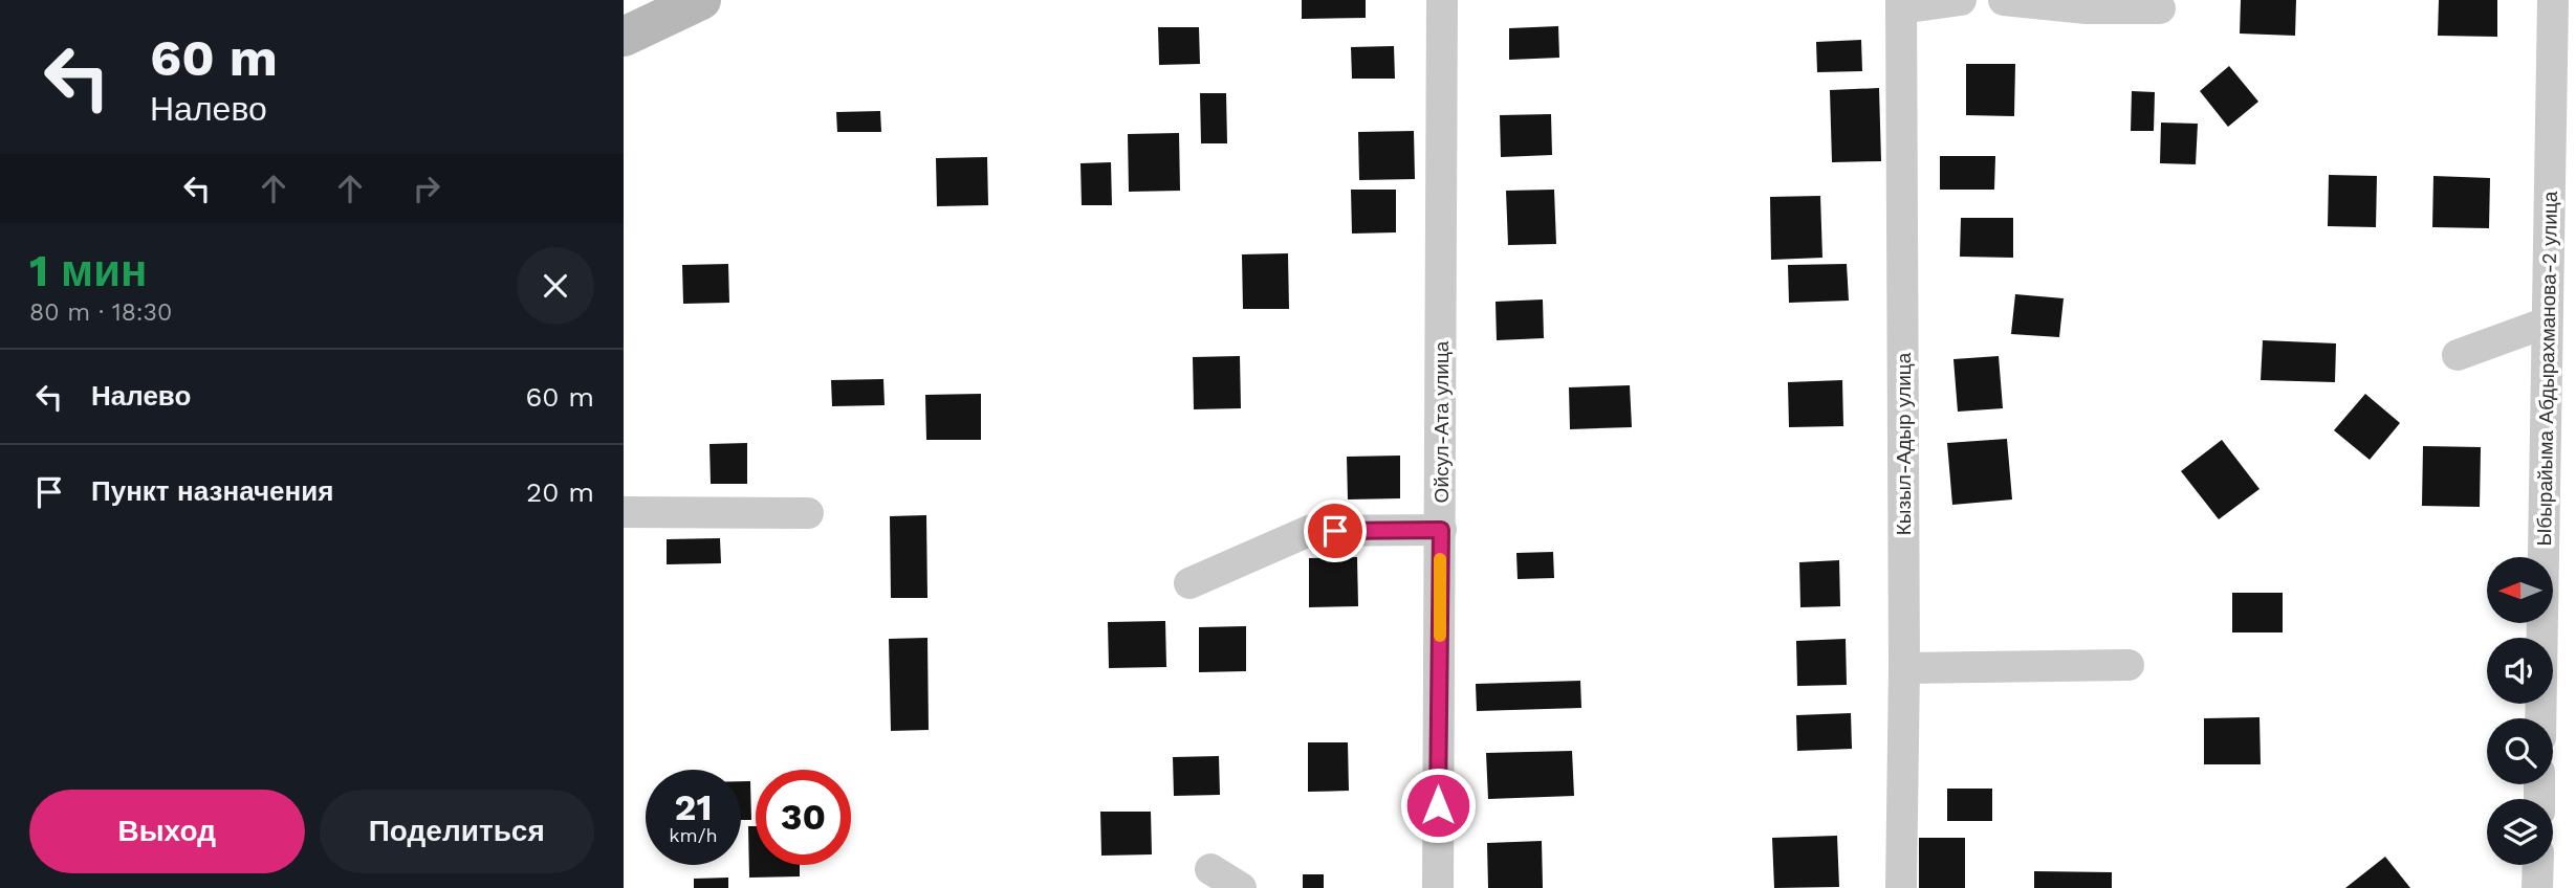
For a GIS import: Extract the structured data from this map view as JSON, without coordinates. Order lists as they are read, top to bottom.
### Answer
{
  "streets": {
    "street": ["Ыбырайыма Абдырахманова-2 улица", "Ойсул-Ата улица", "Кызыл-Адыр улица"]
  },
  "north": "left",
  "page": {
    "turn": ["60 m", "Налево"],
    "heading": ["1 мин", "80 m · 18:30"],
    "list": [
      {
        "name": "Налево",
        "value": "60 m"
      },
      {
        "name": "Пункт назначения",
        "value": "20 m"
      }
    ],
    "speed": "21 km/h",
    "limit": "30",
    "buttons": ["Выход", "Поделиться"]
  }
}
